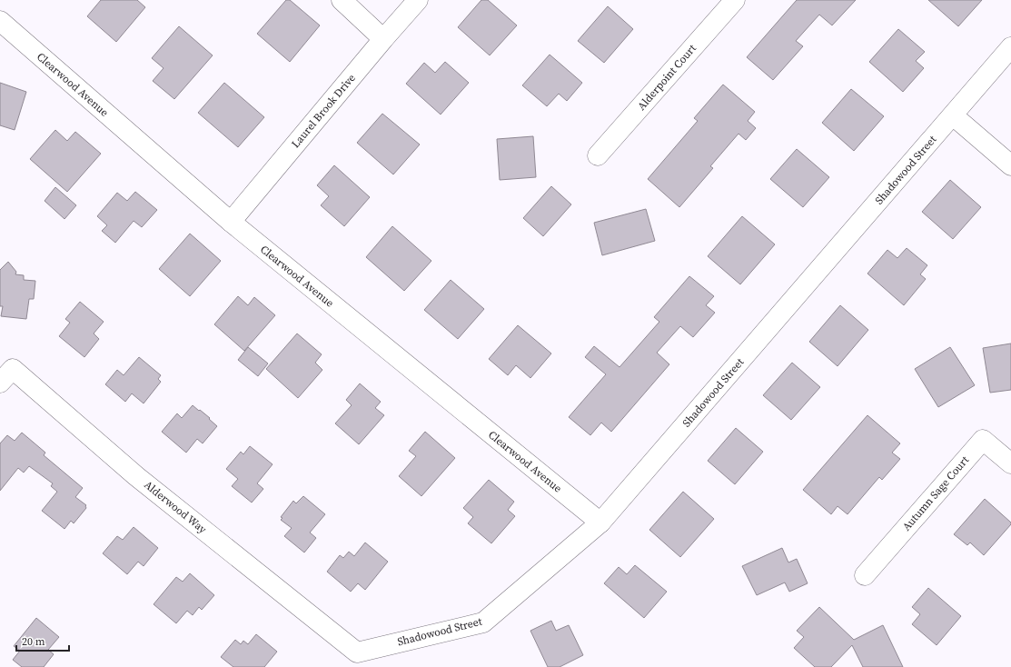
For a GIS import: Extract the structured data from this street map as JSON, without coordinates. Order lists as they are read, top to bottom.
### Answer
{
  "streets": {
    "street": [
      "Alderpoint Court",
      "Clearwood Avenue",
      "Laurel Brook Drive",
      "Shadowood Street",
      "Autumn Sage Court",
      "Alderwood Way"
    ]
  },
  "crossings": [
    ["Clearwood Avenue", "Laurel Brook Drive"],
    ["Clearwood Avenue", "Shadowood Street"],
    ["Shadowood Street", "Alderwood Way"]
  ],
  "scale_bar": "20 m"
}
